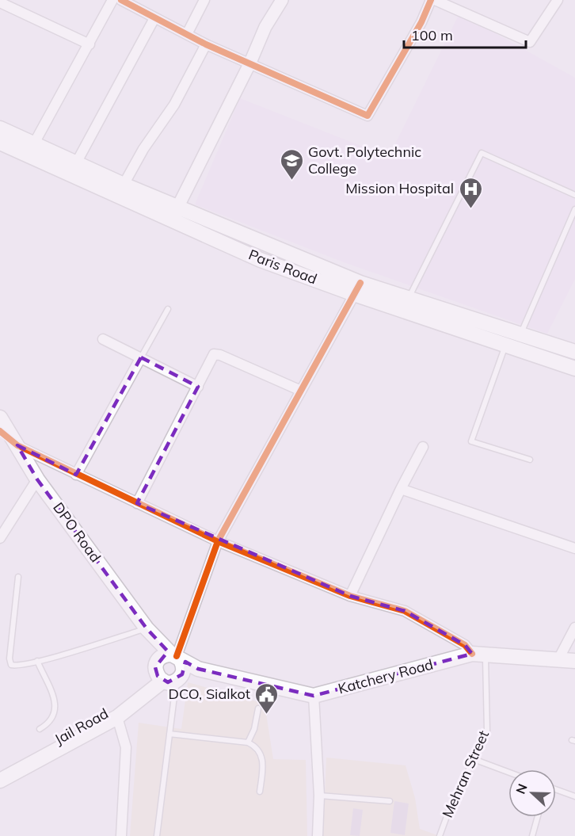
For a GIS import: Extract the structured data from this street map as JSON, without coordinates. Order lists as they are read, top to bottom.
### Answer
{
  "streets": {
    "main road": [
      "Paris Road",
      "DPO Road",
      "Katchery Road",
      "Jail Road"
    ],
    "lane": ["Mehran Street"]
  },
  "crossings": [
    ["DPO Road", "Katchery Road"],
    ["DPO Road", "Jail Road"],
    ["Katchery Road", "Jail Road"],
    ["Katchery Road", "Mehran Street"]
  ],
  "places": {
    "school or university": ["Govt. Polytechnic College"],
    "hospital": ["Mission Hospital"],
    "public building": ["DCO, Sialkot"]
  },
  "scale_bar": "100 m",
  "north": "left"
}
